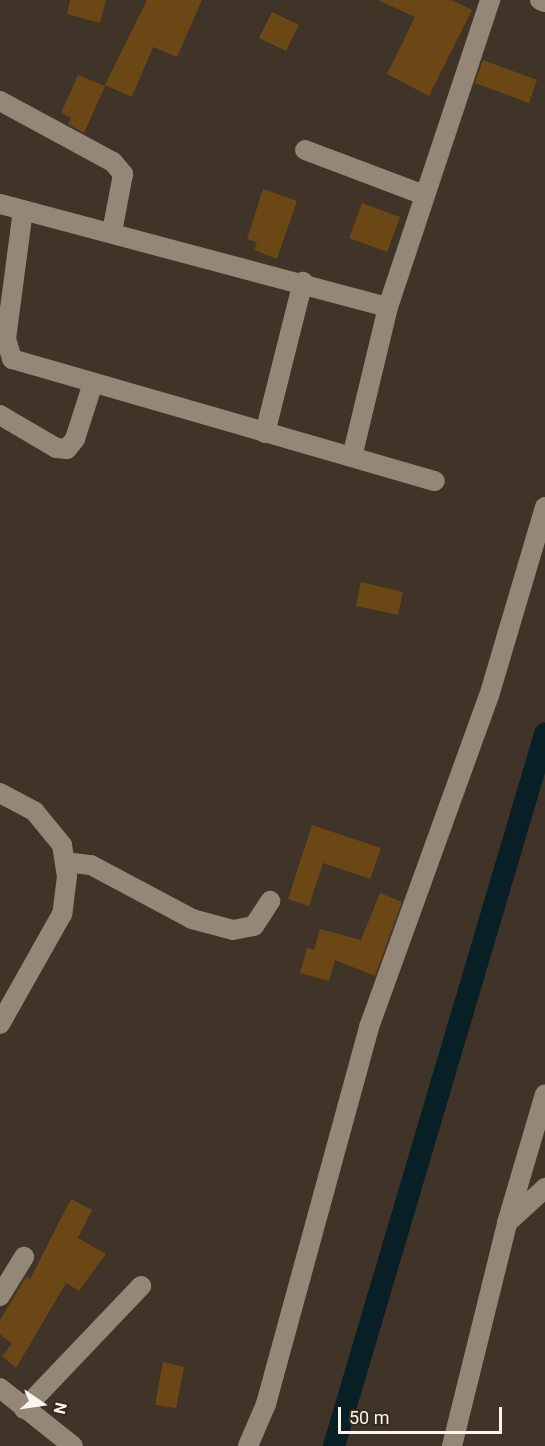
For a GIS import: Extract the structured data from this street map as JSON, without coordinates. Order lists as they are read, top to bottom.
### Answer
{
  "scale_bar": "50 m",
  "north": "right"
}
